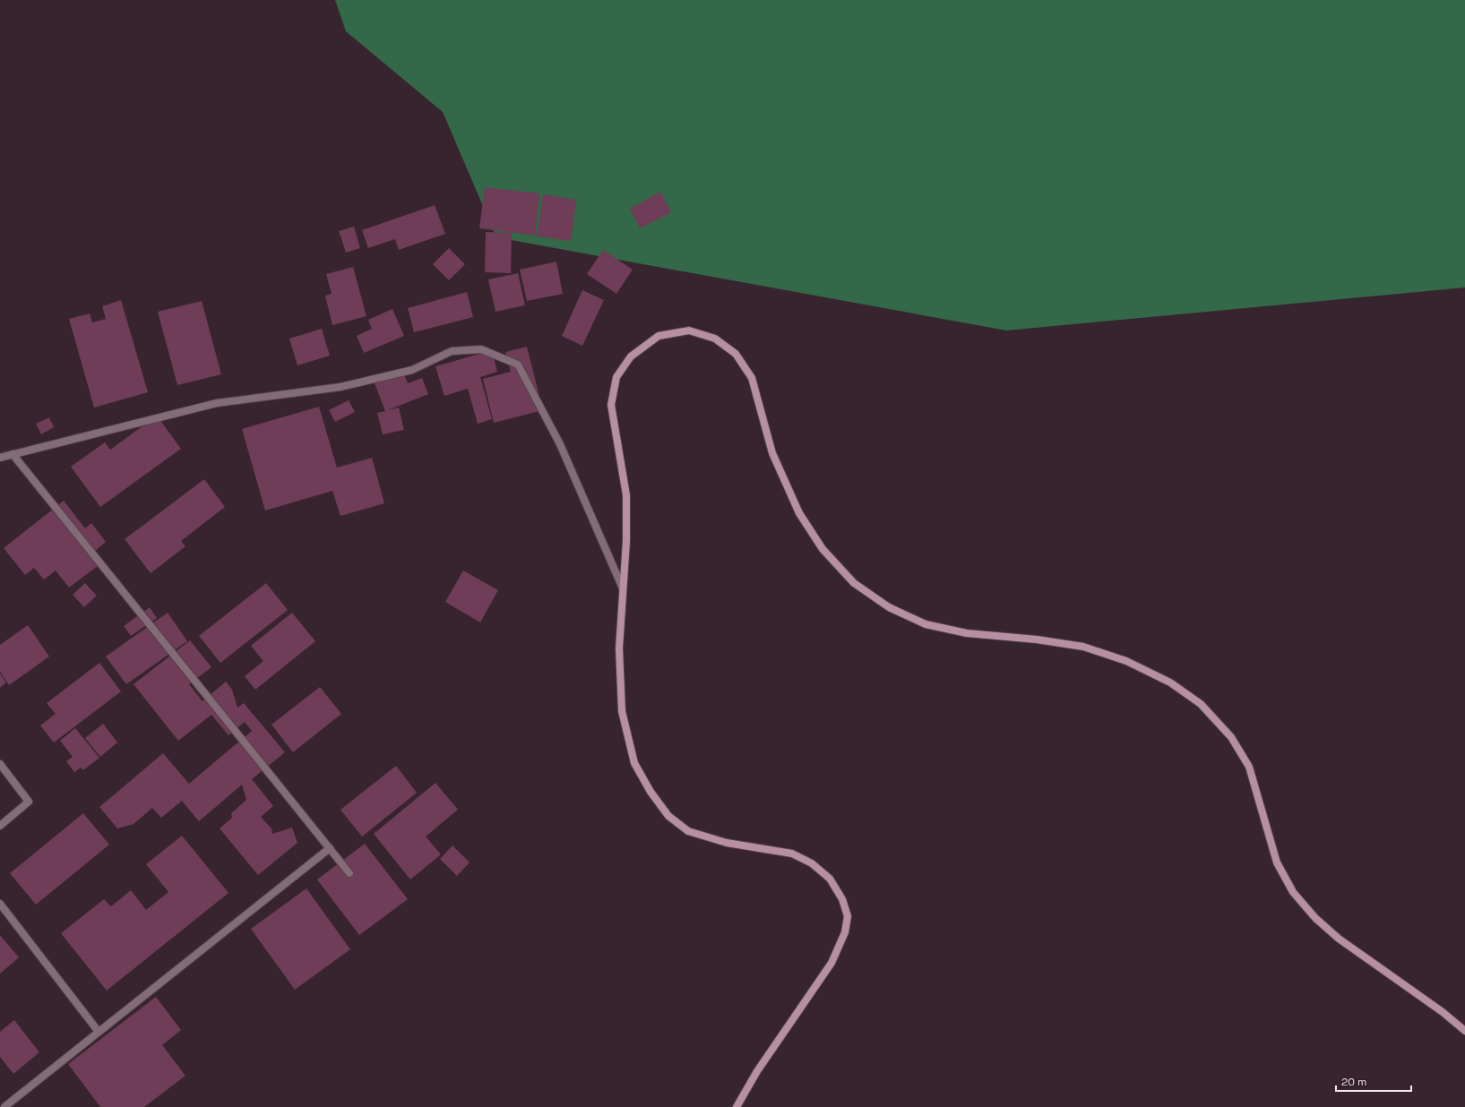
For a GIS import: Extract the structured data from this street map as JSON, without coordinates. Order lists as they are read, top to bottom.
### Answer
{
  "scale_bar": "20 m"
}
